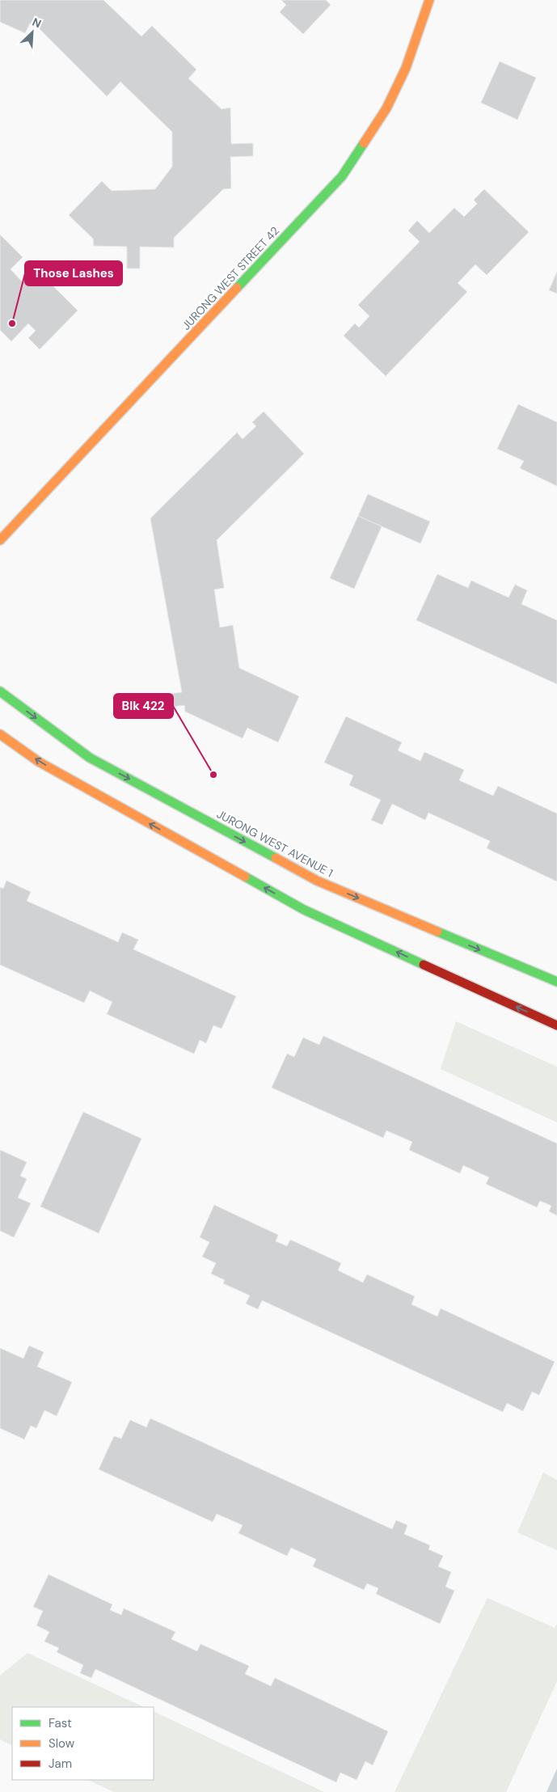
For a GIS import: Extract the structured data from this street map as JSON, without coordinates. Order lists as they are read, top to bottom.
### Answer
{
  "streets": {
    "street": ["JURONG WEST STREET 42", "JURONG WEST AVENUE 1"]
  },
  "places": ["Those Lashes", "Blk 422"],
  "legend": ["Fast", "Slow", "Jam"],
  "north": "top right"
}
